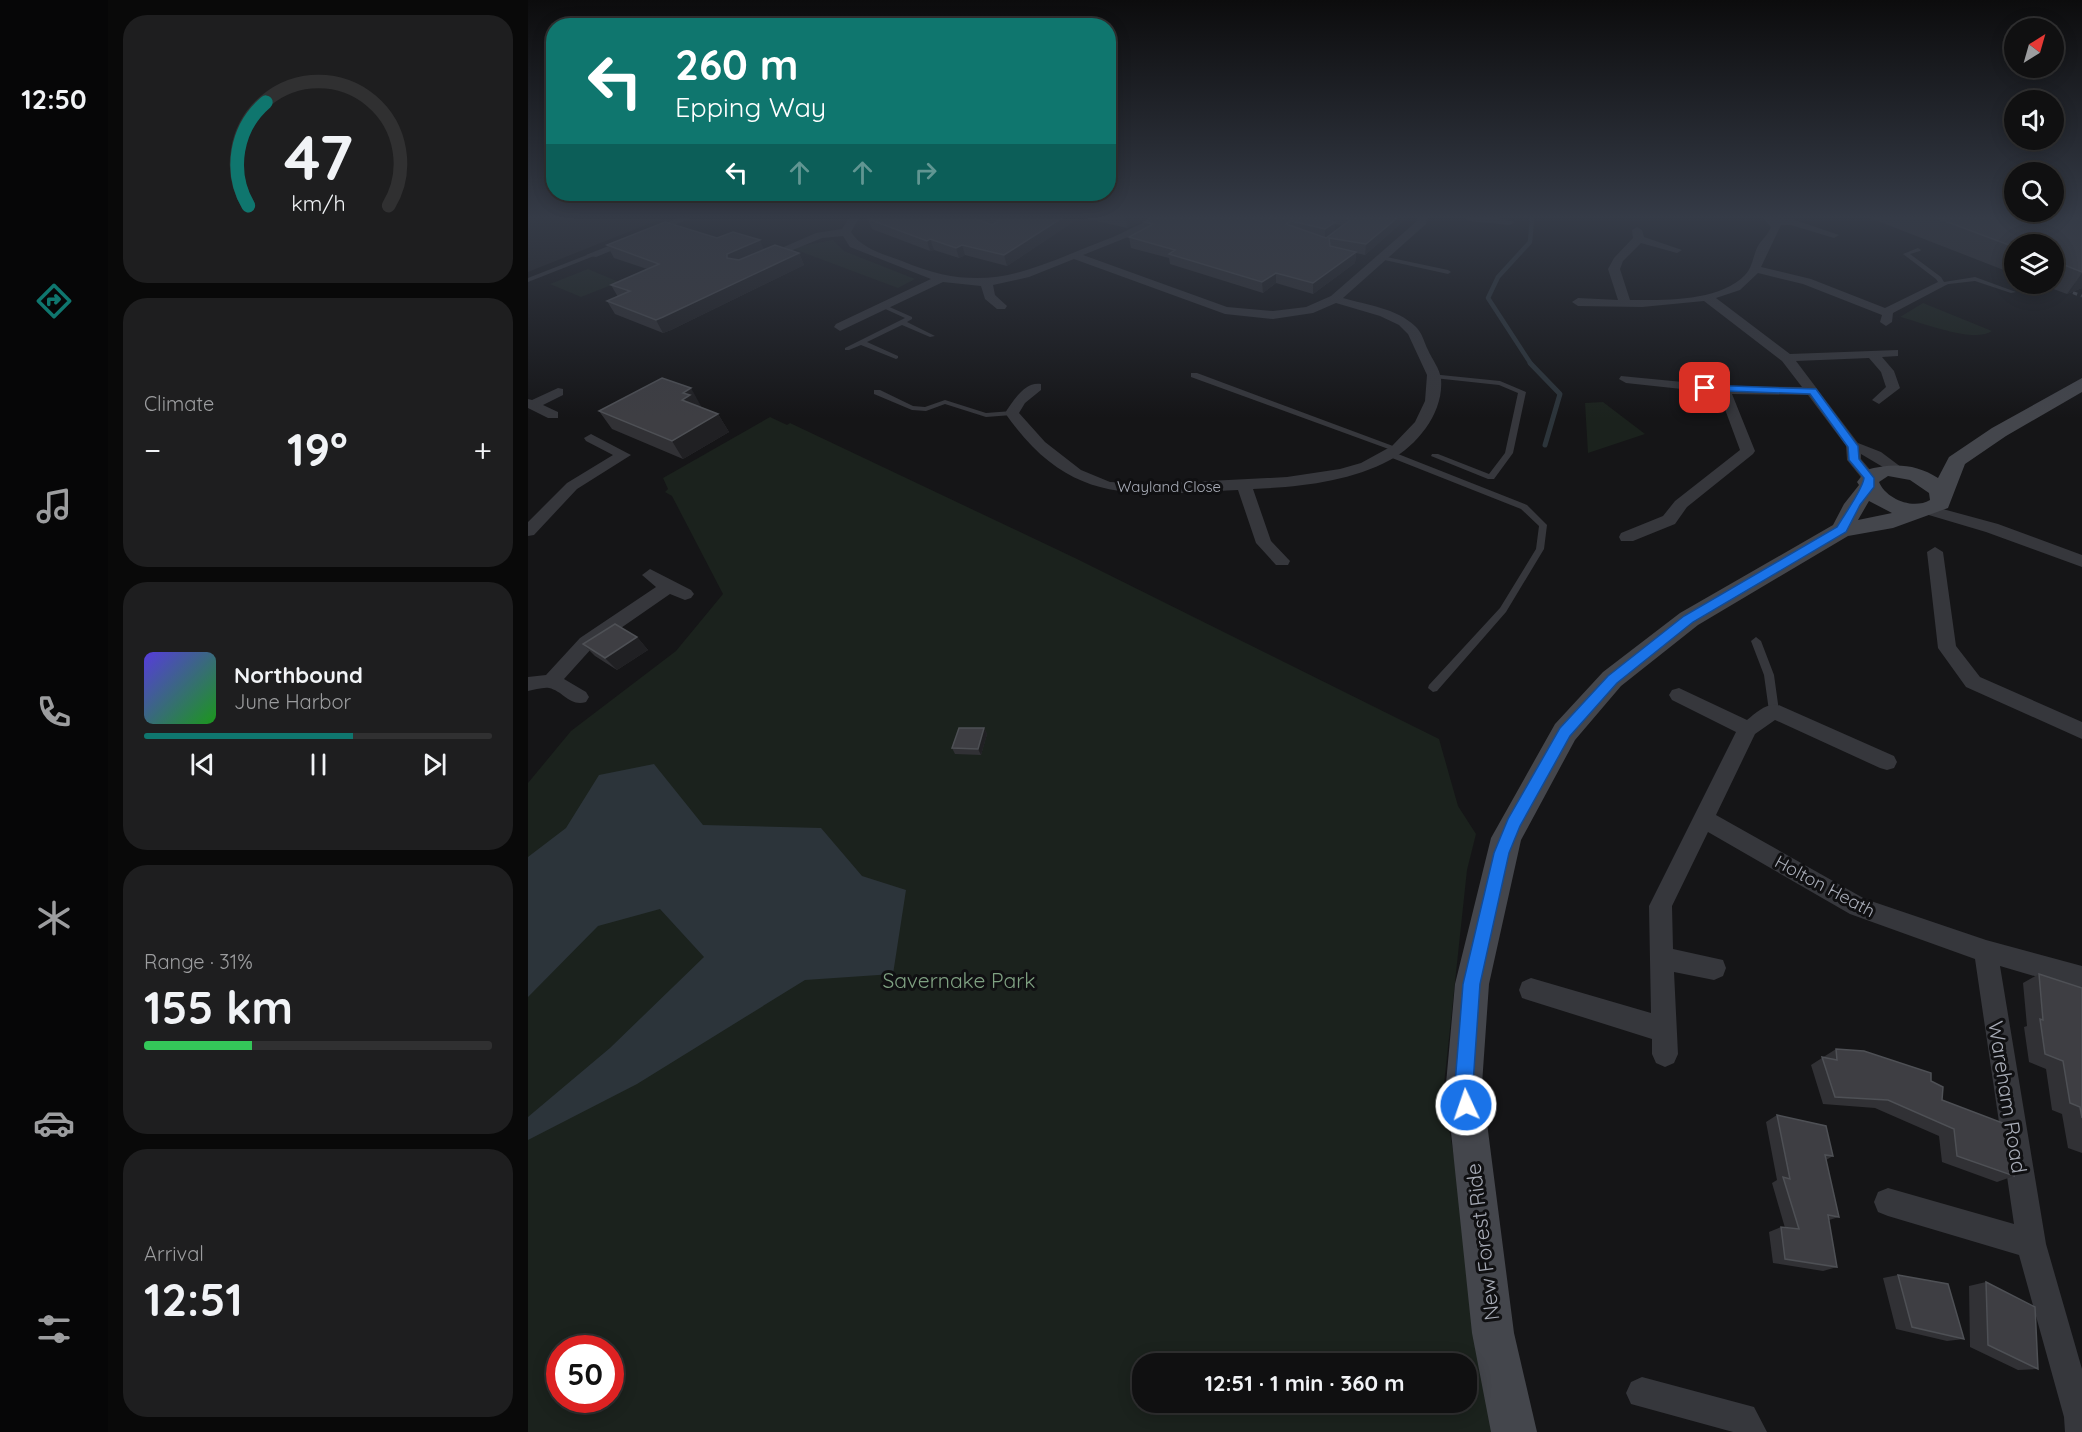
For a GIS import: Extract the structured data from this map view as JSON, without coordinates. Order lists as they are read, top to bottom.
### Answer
{
  "streets": {
    "main road": ["New Forest Ride"],
    "street": ["Wayland Close", "Holton Heath", "Wareham Road"]
  },
  "crossings": [
    ["Holton Heath", "Wareham Road"]
  ],
  "parks": ["Savernake Park"],
  "north": "top right",
  "page": {
    "tabs": "12:50",
    "turn": ["260 m", "Epping Way"],
    "tile": [
      "Climate",
      ["Range · 31%", "155 km"],
      ["Arrival", "12:51"]
    ],
    "heat": ["−", "19°", "+"],
    "song": ["Northbound", "June Harbor"],
    "limit": "50",
    "trip": "12:51 · 1 min · 360 m",
    "gauge": ["47", "km/h"]
  }
}
